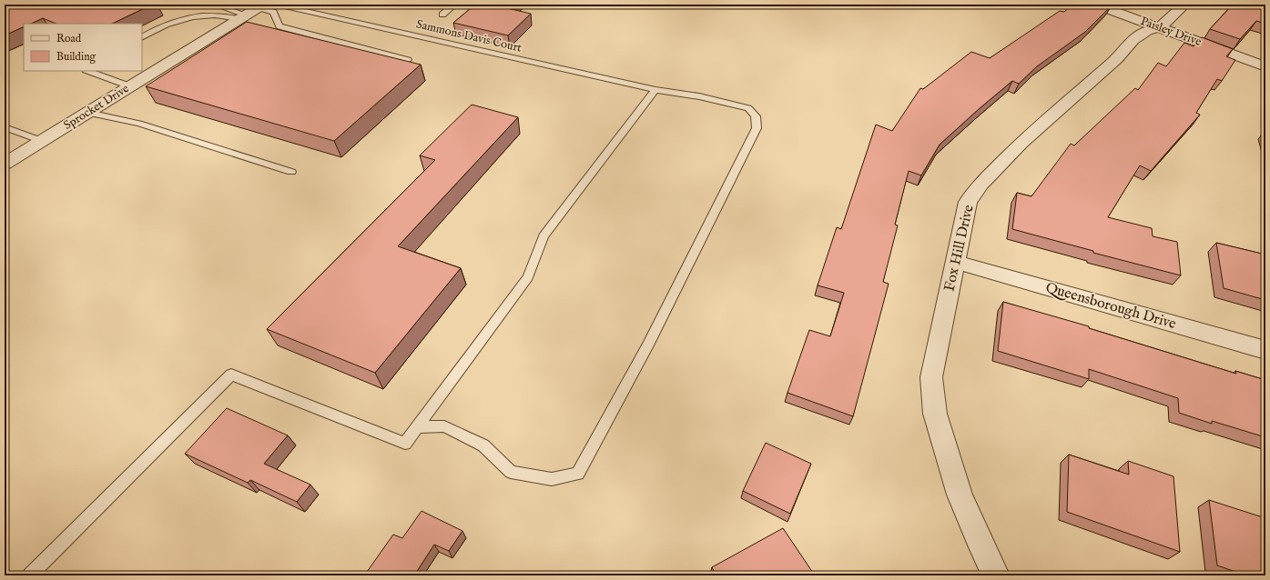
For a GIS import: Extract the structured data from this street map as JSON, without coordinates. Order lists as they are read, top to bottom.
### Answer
{
  "streets": {
    "street": [
      "Paisley Drive",
      "Sprocket Drive",
      "Fox Hill Drive",
      "Queensborough Drive"
    ],
    "lane": ["Sammons Davis Court"]
  },
  "crossings": [
    ["Paisley Drive", "Fox Hill Drive"],
    ["Fox Hill Drive", "Queensborough Drive"]
  ],
  "legend": ["Road", "Building"]
}
